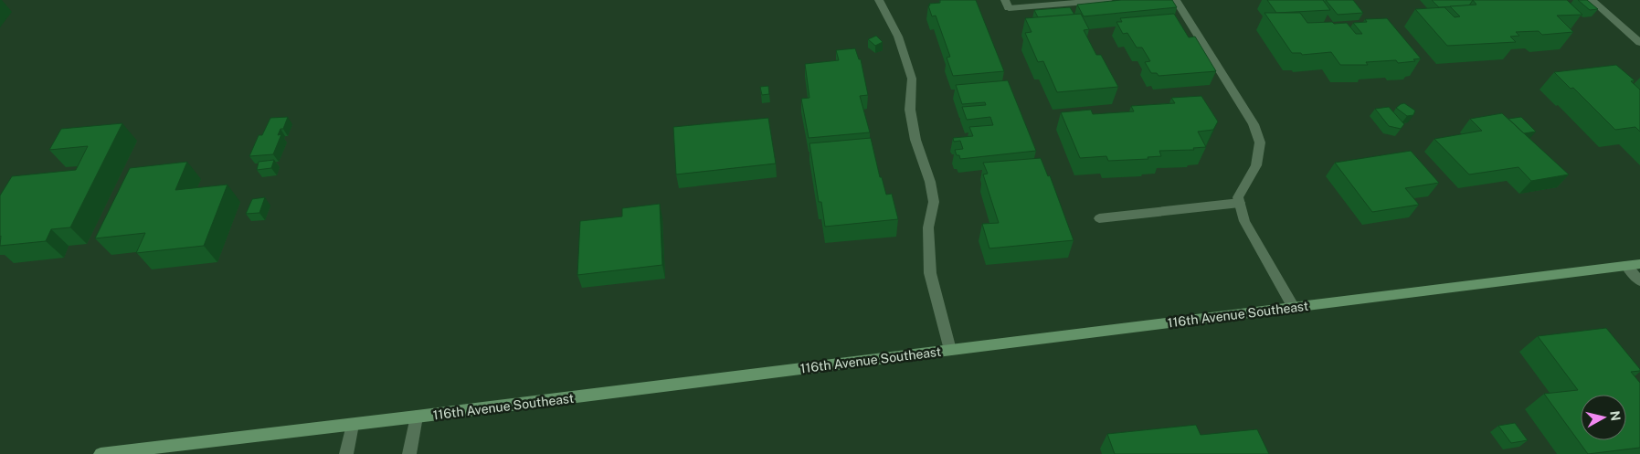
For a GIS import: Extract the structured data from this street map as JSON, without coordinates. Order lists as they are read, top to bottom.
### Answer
{
  "streets": {
    "main road": ["116th Avenue Southeast"]
  },
  "north": "right"
}
